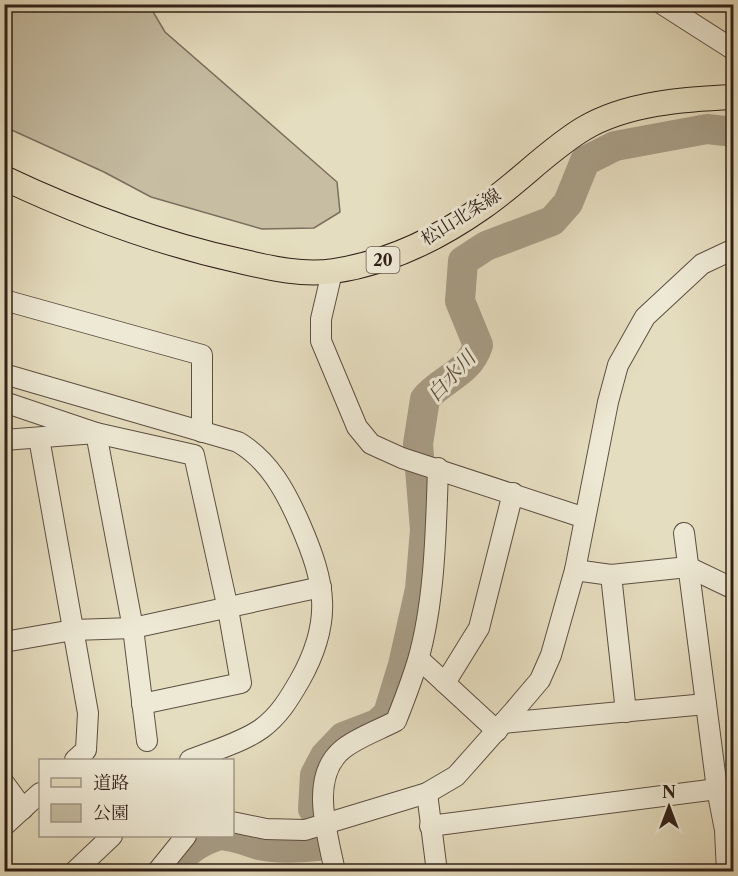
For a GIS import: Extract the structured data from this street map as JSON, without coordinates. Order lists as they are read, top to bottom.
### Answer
{
  "streets": {
    "main road": ["松山北条線", "20"]
  },
  "water": ["白水川"],
  "legend": ["道路", "公園"],
  "north": "top"
}
